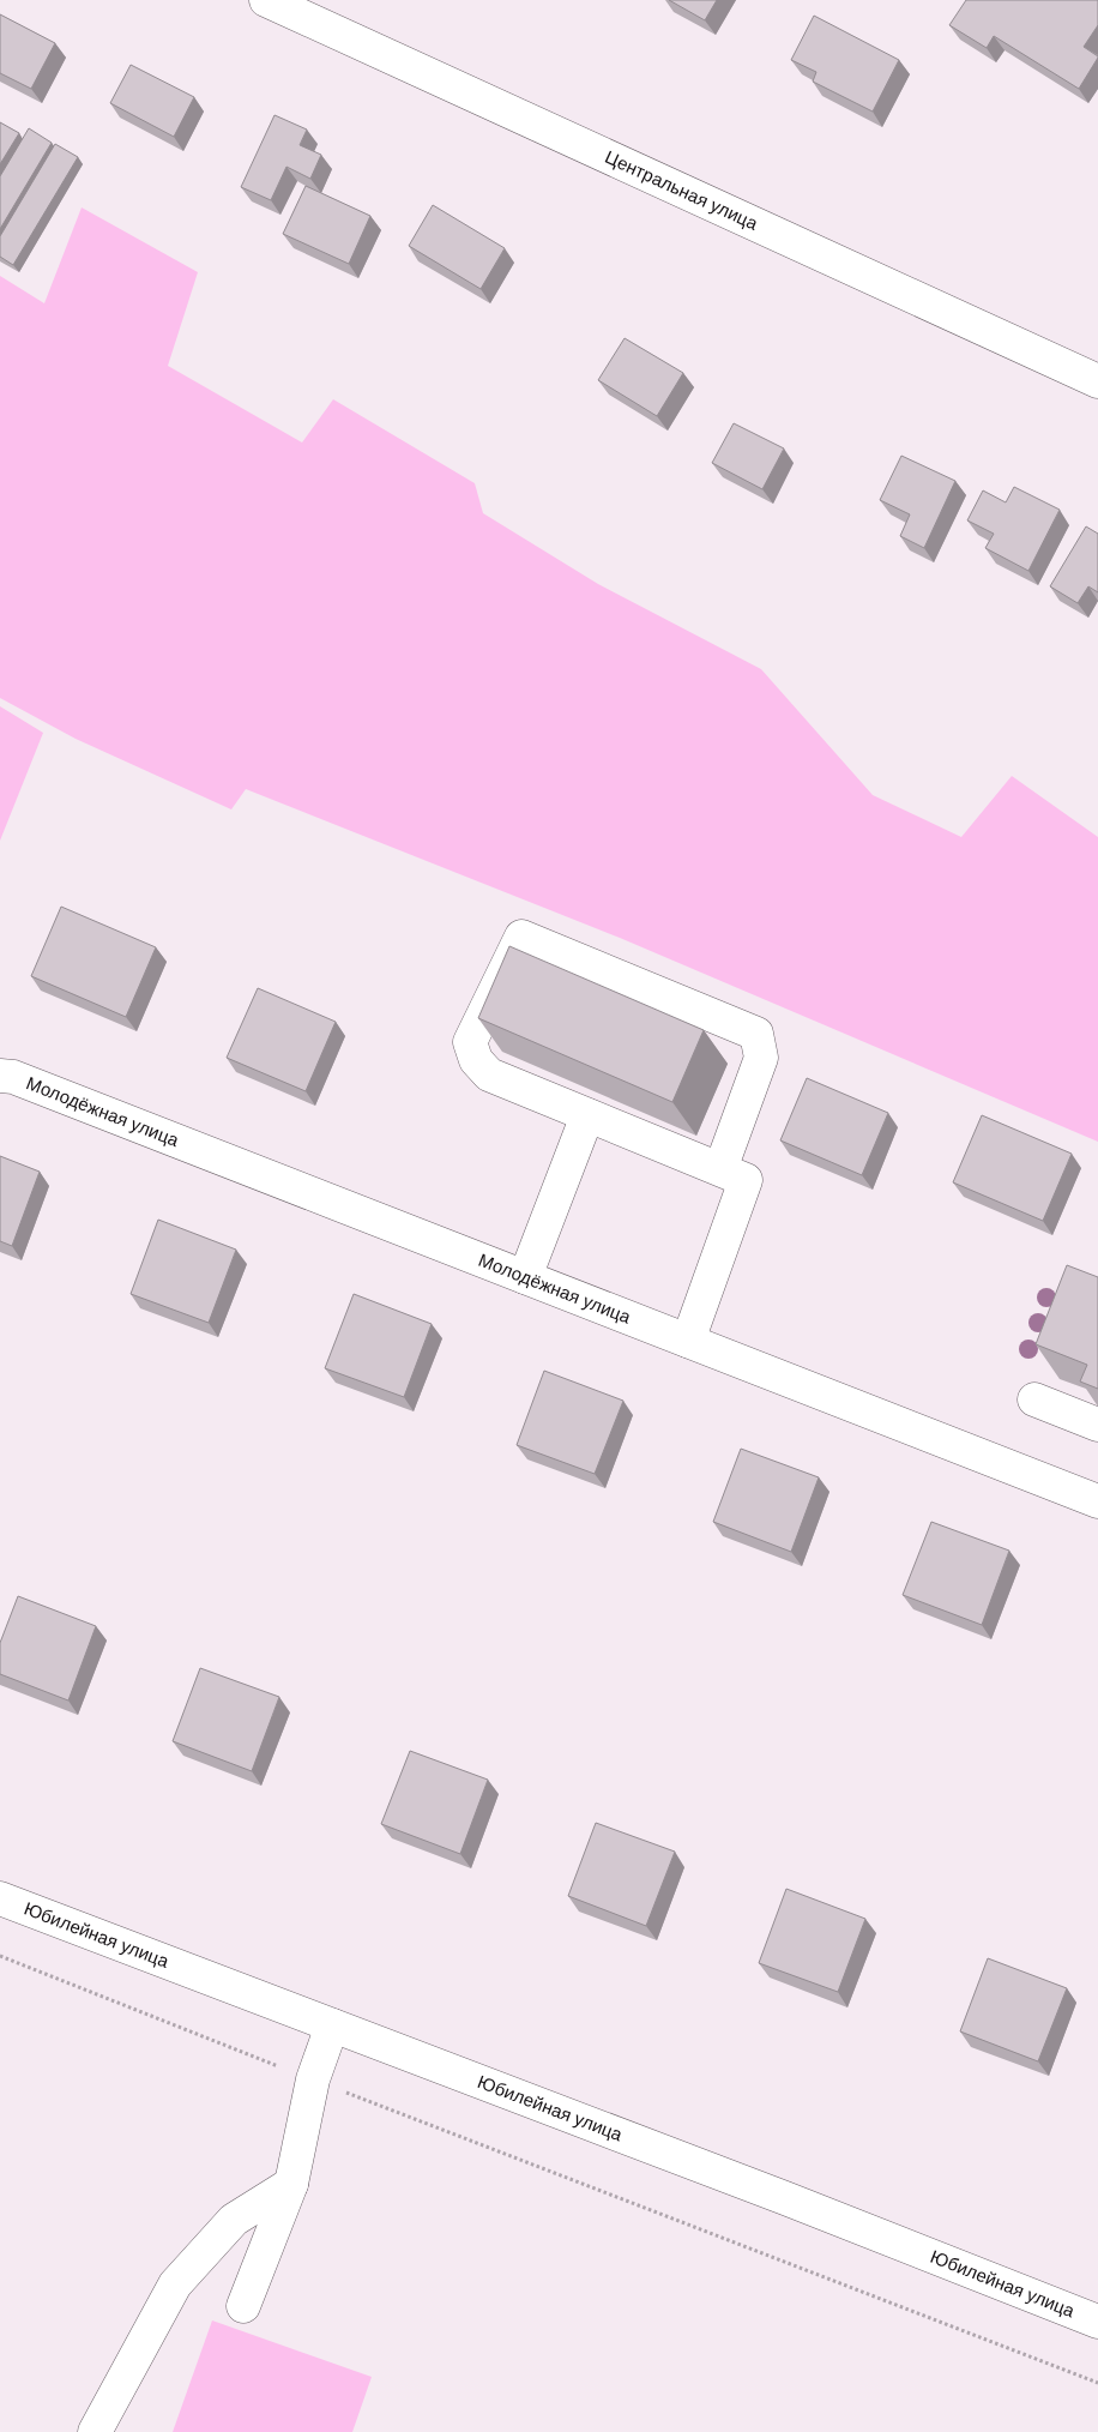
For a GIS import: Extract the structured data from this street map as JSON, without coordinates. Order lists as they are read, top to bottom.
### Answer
{
  "streets": {
    "street": ["Центральная улица", "Молодёжная улица", "Юбилейная улица"]
  }
}
